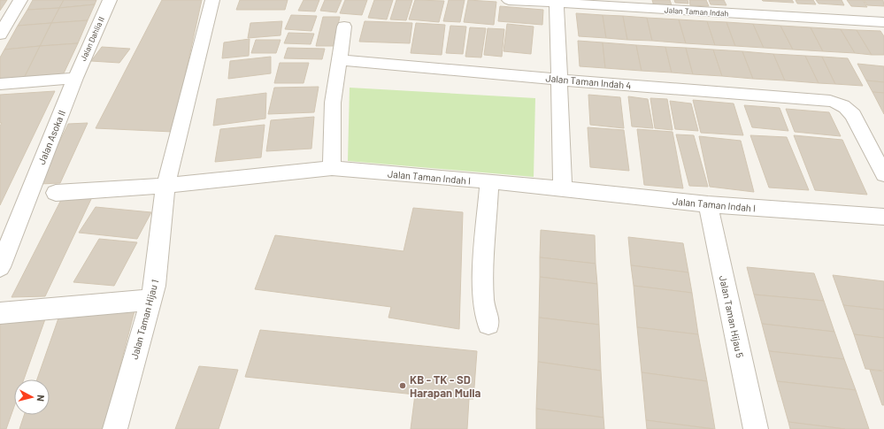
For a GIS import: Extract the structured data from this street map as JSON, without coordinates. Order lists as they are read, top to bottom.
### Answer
{
  "streets": {
    "street": [
      "Jalan Taman Indah",
      "Jalan Dahlia II",
      "Jalan Taman Indah 4",
      "Jalan Asoka II",
      "Jalan Taman Indah I",
      "Jalan Taman Hijau 5",
      "Jalan Taman Hijau 1"
    ]
  },
  "crossings": [
    ["Jalan Dahlia II", "Jalan Asoka II"],
    ["Jalan Taman Indah I", "Jalan Taman Hijau 5"],
    ["Jalan Taman Indah I", "Jalan Taman Hijau 1"]
  ],
  "places": ["KB - TK - SD Harapan Mulia"],
  "north": "right"
}
